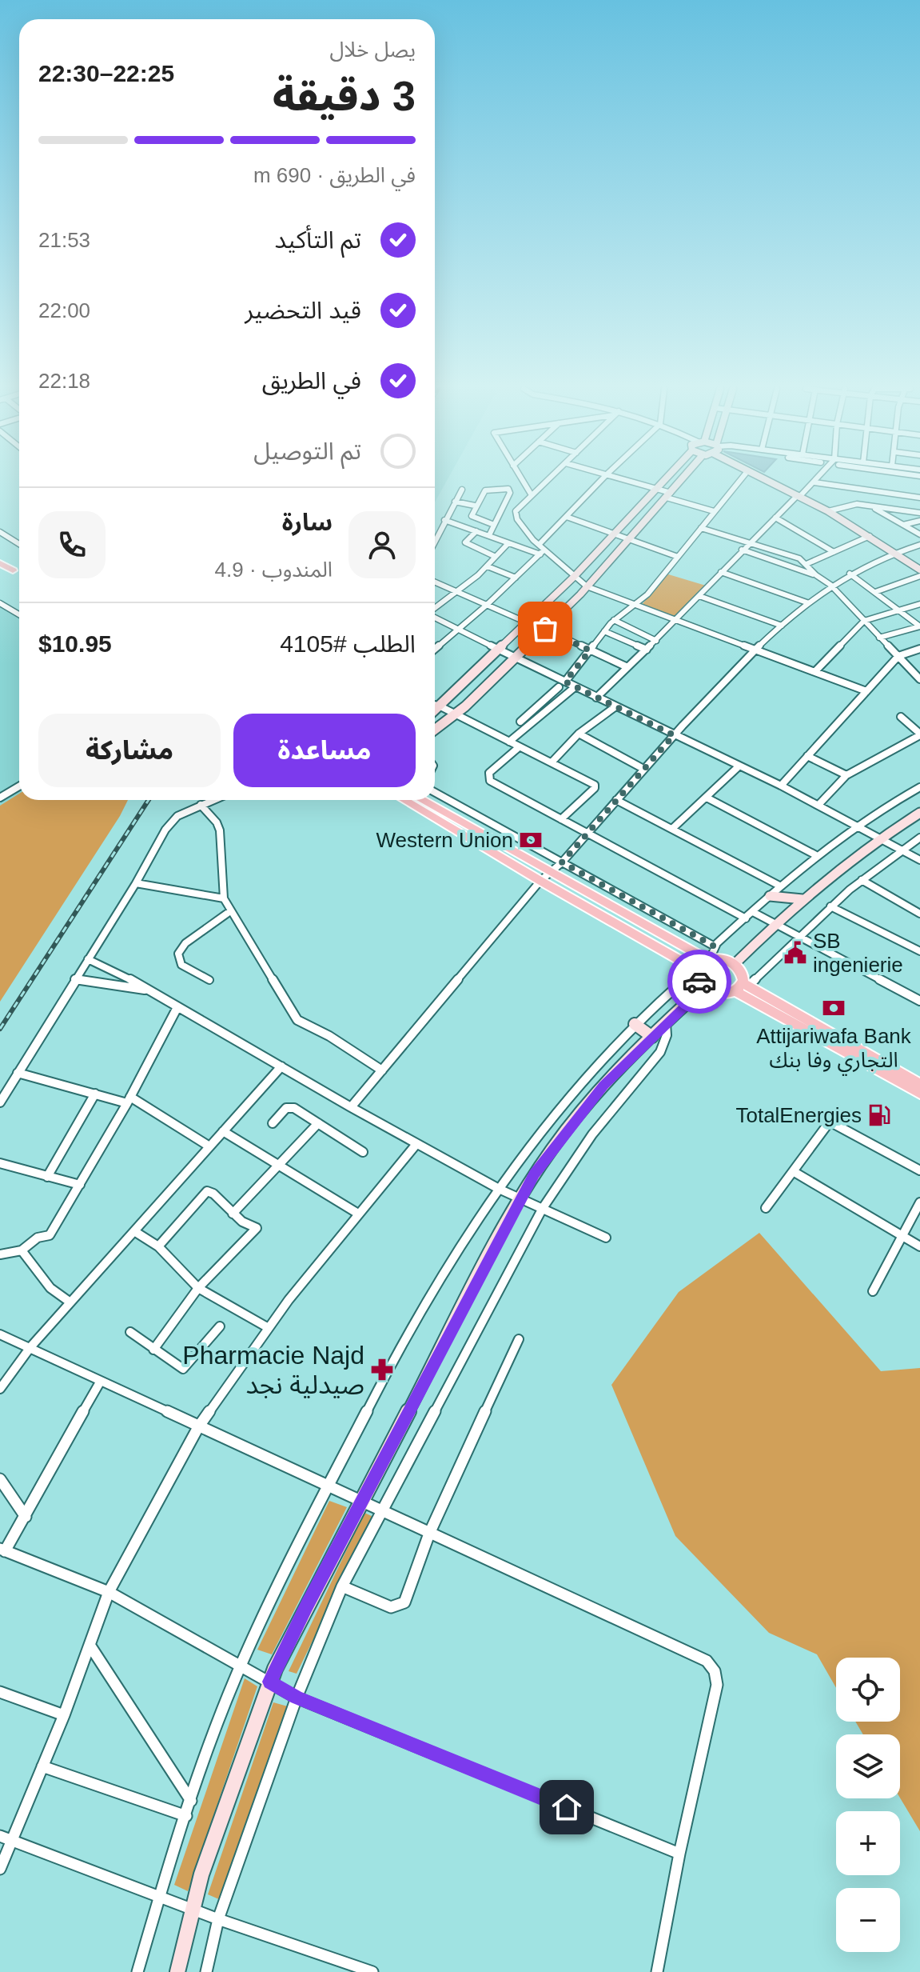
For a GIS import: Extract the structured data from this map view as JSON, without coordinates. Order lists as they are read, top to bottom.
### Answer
{
  "places": {
    "bank": ["Western Union", "Attijariwafa Bank التجاري وفا بنك"],
    "public building": ["SB ingenierie"],
    "fuel station": ["TotalEnergies"],
    "pharmacy": ["Pharmacie Najd صيدلية نجد"]
  },
  "page": {
    "heading": ["3 دقيقة", "يصل خلال", "22:25–22:30"],
    "panel": [
      "سارة",
      "المندوب · 4.9",
      "الطلب #4105",
      "$10.95"
    ],
    "bar": "في الطريق · 690 m",
    "list": [
      ["تم التأكيد", "21:53"],
      ["قيد التحضير", "22:00"],
      ["في الطريق", "22:18"],
      "تم التوصيل"
    ],
    "buttons": ["مساعدة", "مشاركة"],
    "map_buttons": ["+", "−"]
  }
}
